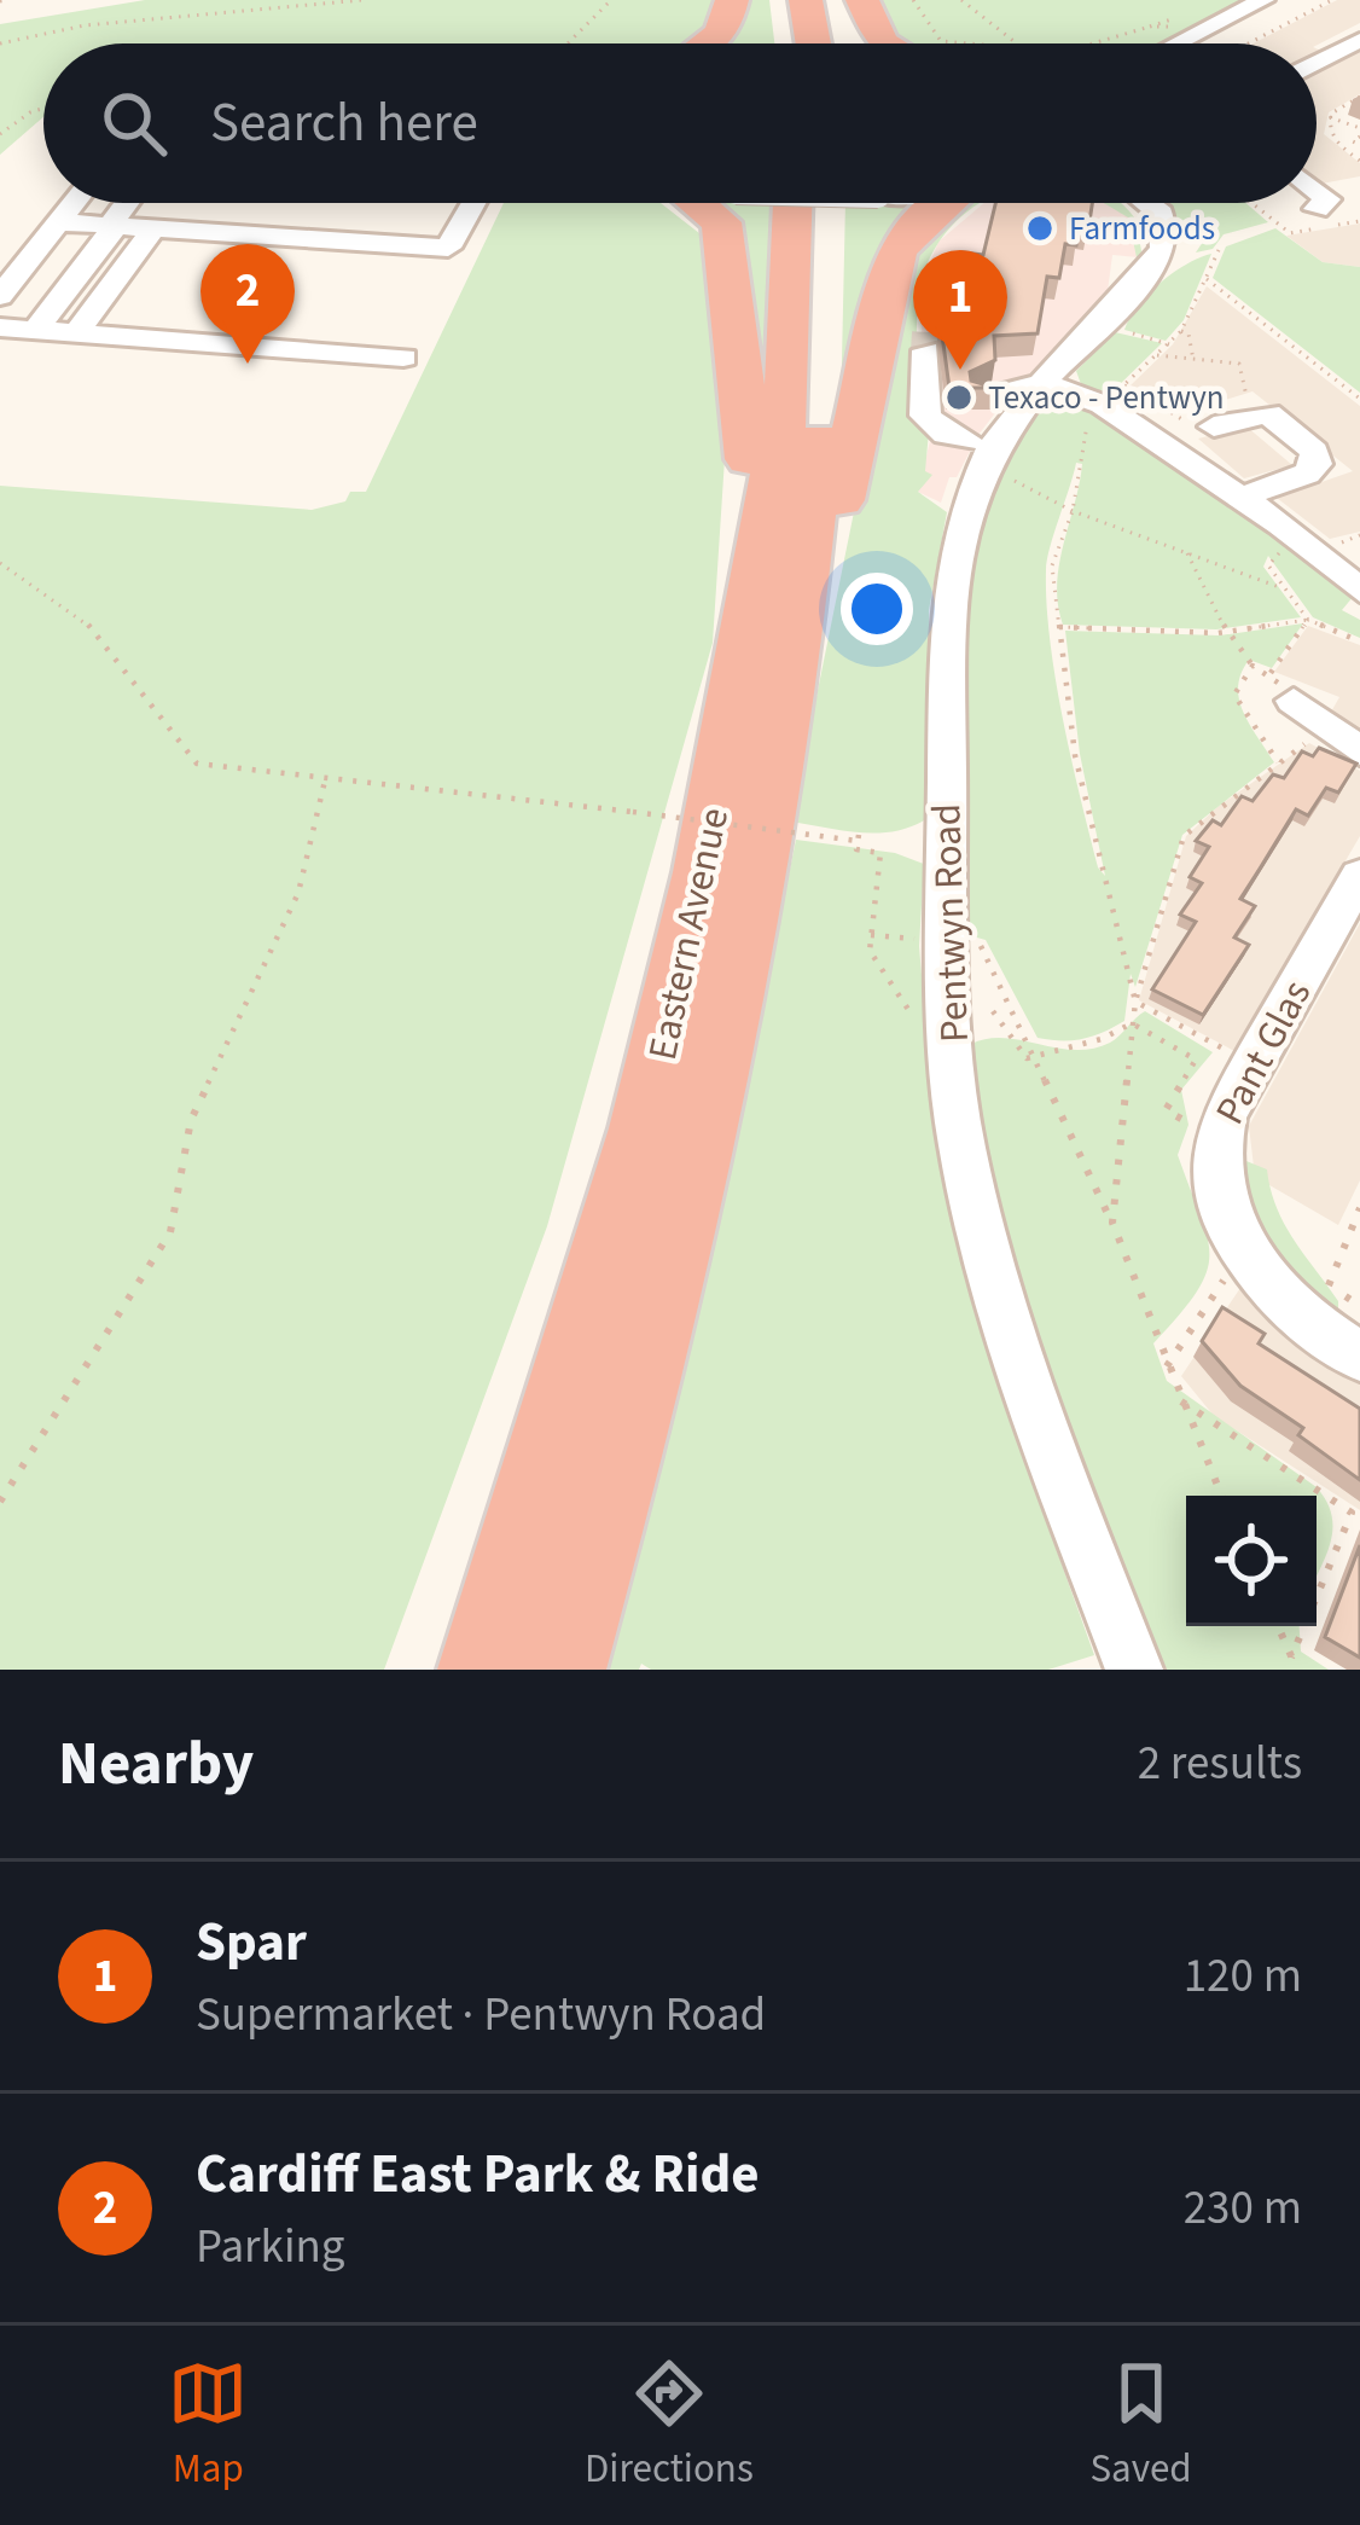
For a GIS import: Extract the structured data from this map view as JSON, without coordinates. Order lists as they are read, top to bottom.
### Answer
{
  "streets": {
    "highway": ["Eastern Avenue"],
    "street": ["Pentwyn Road", "Pant Glas"]
  },
  "places": ["Farmfoods", "Texaco - Pentwyn"],
  "page": {
    "search": "Search here",
    "pins": ["2", "1"],
    "heading": ["Nearby", "2 results"],
    "list": [
      {
        "mark": "1",
        "name": "Spar",
        "note": "Supermarket · Pentwyn Road",
        "value": "120 m"
      },
      {
        "mark": "2",
        "name": "Cardiff East Park & Ride",
        "note": "Parking",
        "value": "230 m"
      }
    ],
    "nav": ["Map", "Directions", "Saved"]
  }
}
